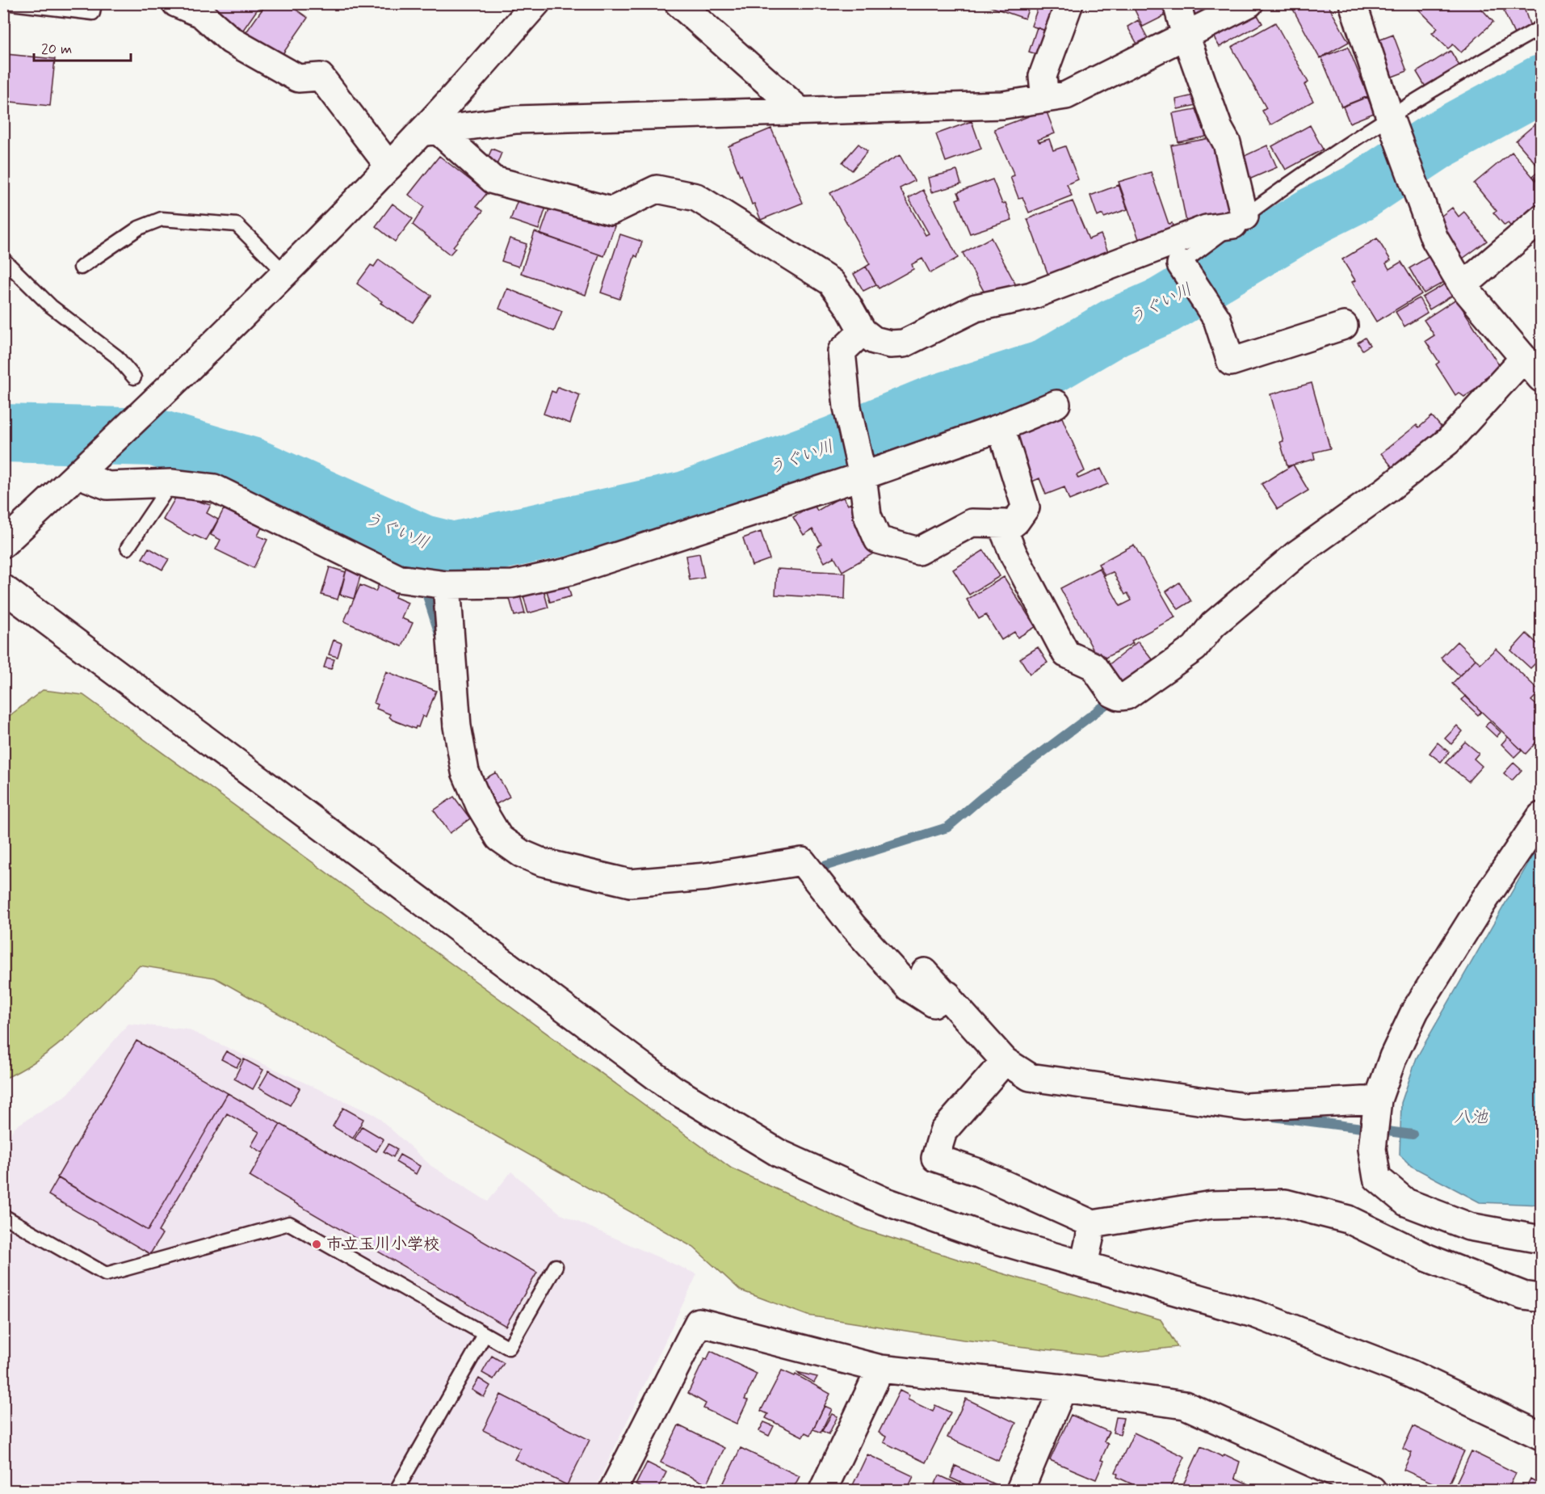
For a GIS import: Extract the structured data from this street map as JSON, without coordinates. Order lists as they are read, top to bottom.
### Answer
{
  "water": ["うぐい川", "八池"],
  "places": ["市立玉川小学校"],
  "scale_bar": "20 m"
}
